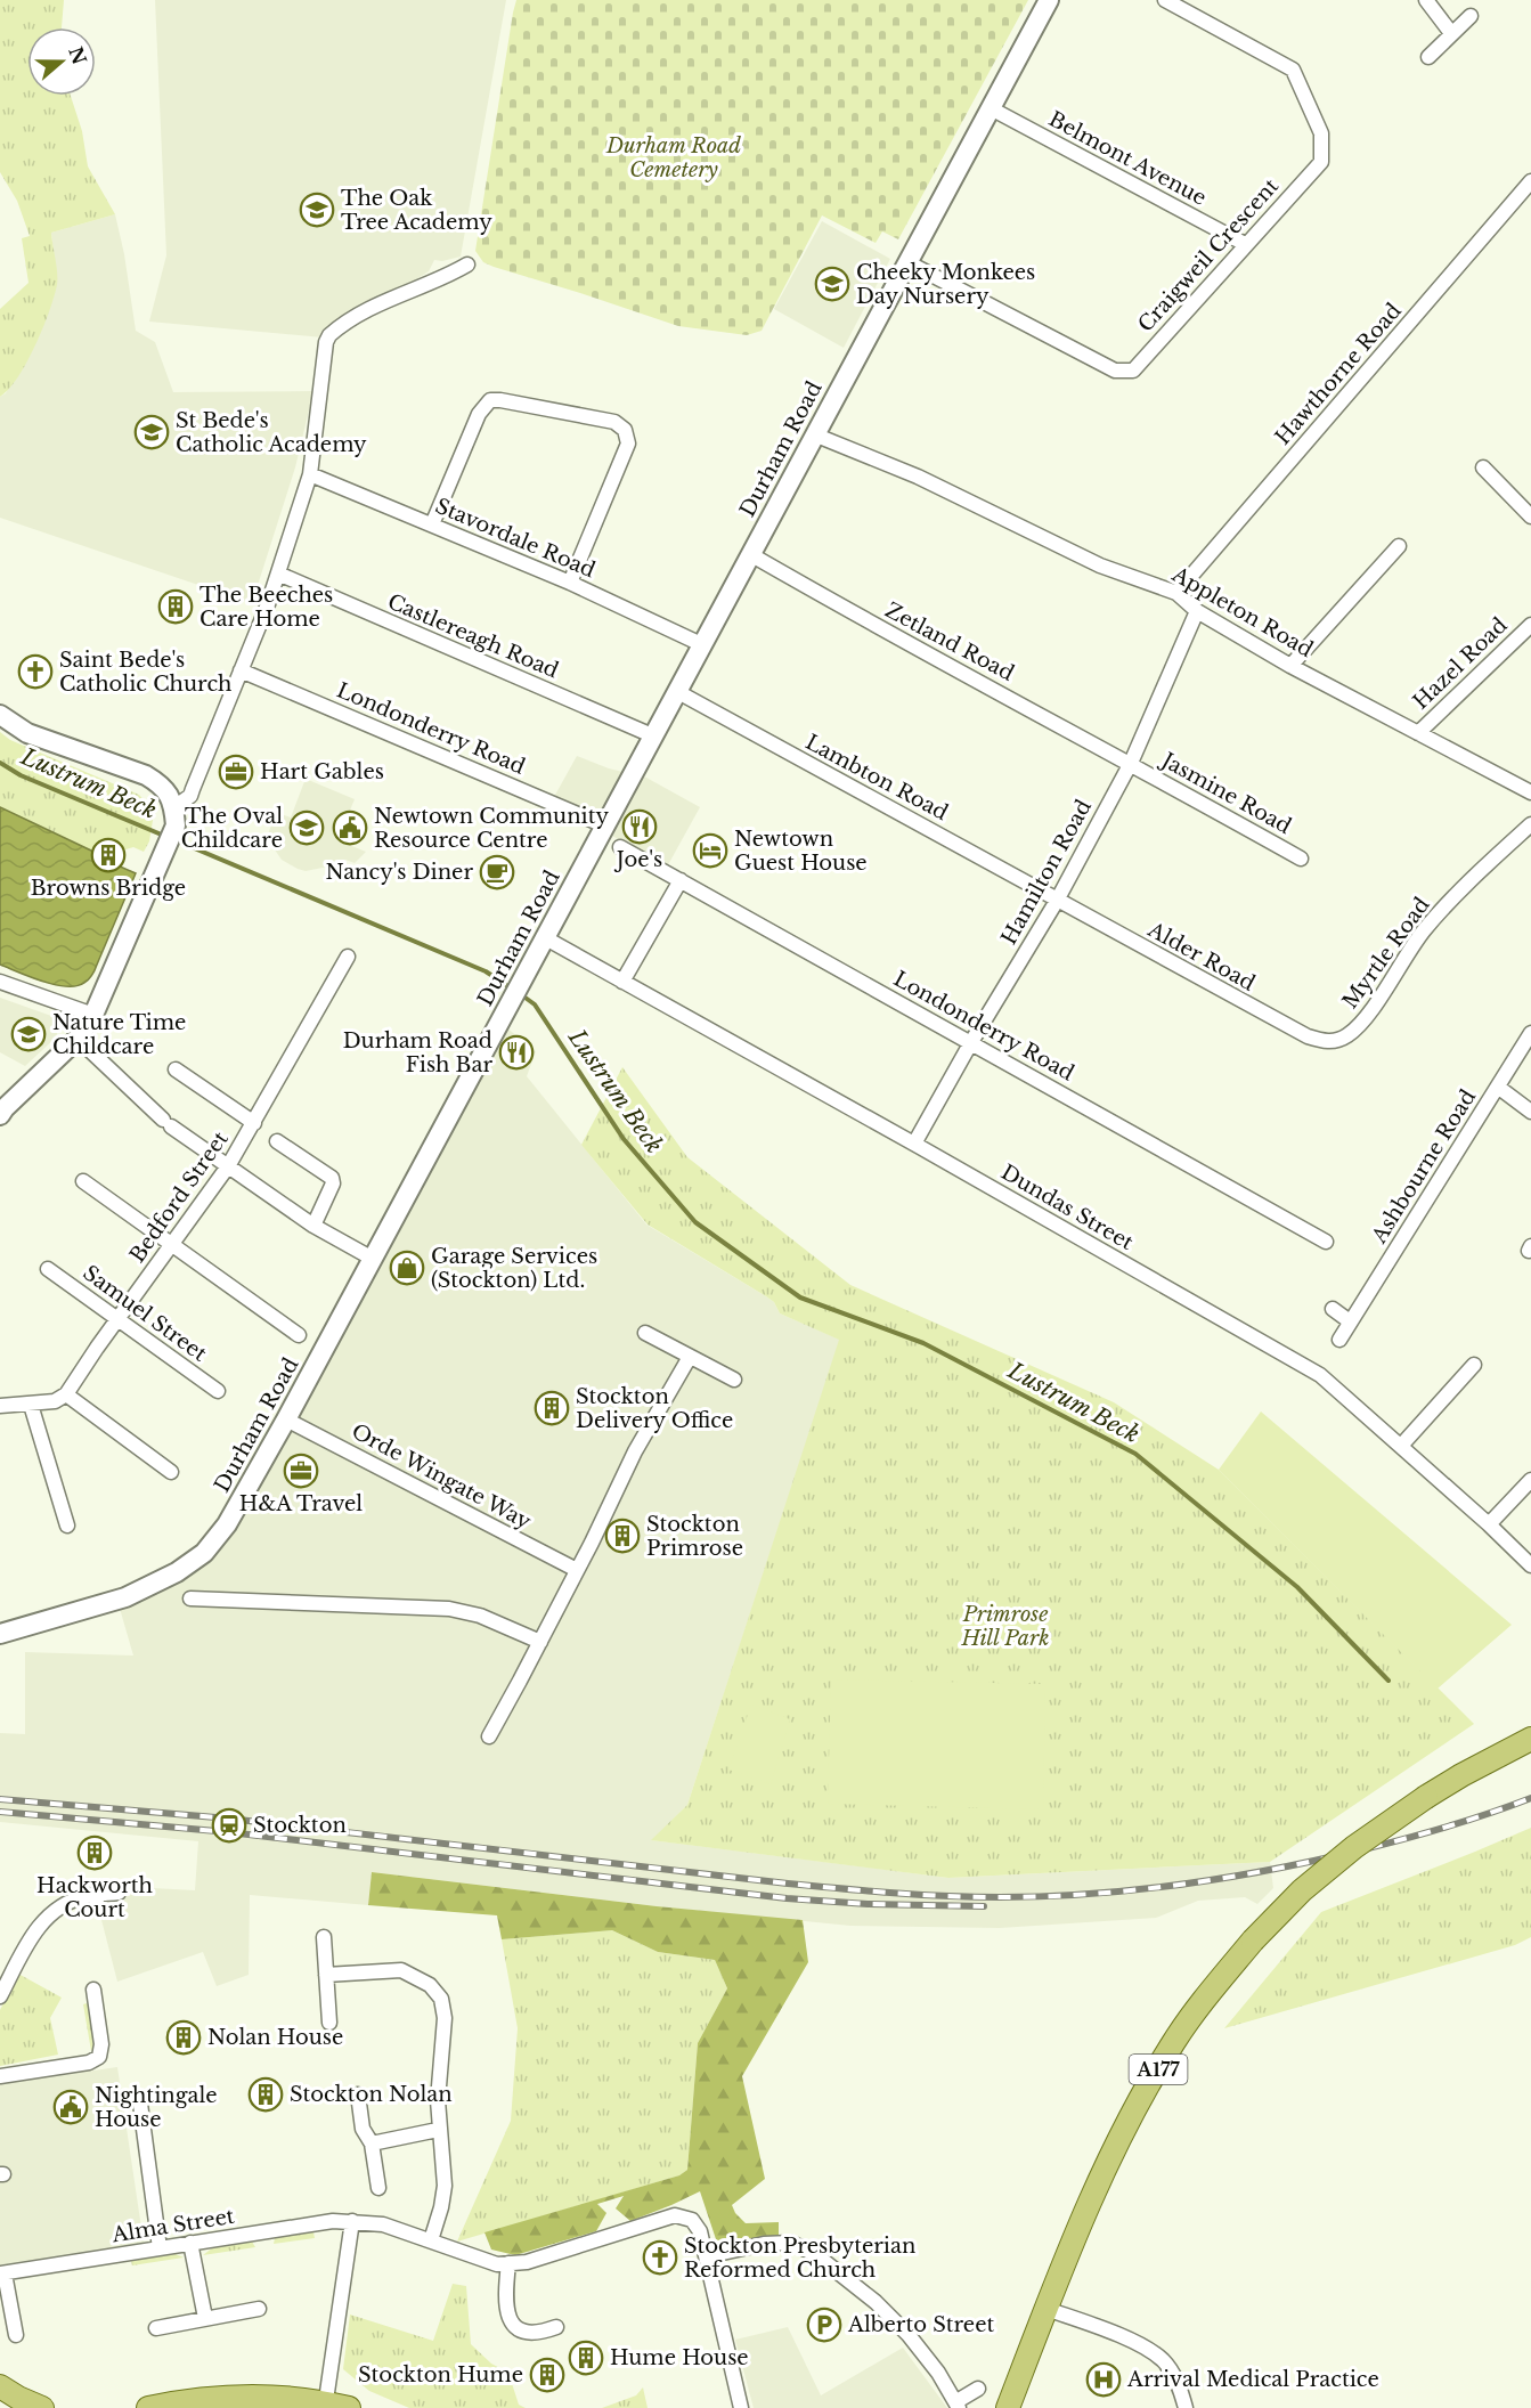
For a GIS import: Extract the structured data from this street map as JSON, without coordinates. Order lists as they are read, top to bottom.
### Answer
{
  "streets": {
    "main road": ["A177"],
    "street": [
      "Belmont Avenue",
      "Craigweil Crescent",
      "Hawthorne Road",
      "Durham Road",
      "Stavordale Road",
      "Appleton Road",
      "Castlereagh Road",
      "Zetland Road",
      "Hazel Road",
      "Londonderry Road",
      "Lambton Road",
      "Jasmine Road",
      "Hamilton Road",
      "Myrtle Road",
      "Alder Road",
      "Ashbourne Road",
      "Bedford Street",
      "Dundas Street",
      "Samuel Street",
      "Orde Wingate Way",
      "Alma Street"
    ]
  },
  "crossings": [
    ["Belmont Avenue", "Craigweil Crescent"],
    ["Belmont Avenue", "Durham Road"],
    ["Craigweil Crescent", "Durham Road"],
    ["Hawthorne Road", "Appleton Road"],
    ["Durham Road", "Stavordale Road"],
    ["Durham Road", "Appleton Road"],
    ["Durham Road", "Castlereagh Road"],
    ["Durham Road", "Zetland Road"],
    ["Durham Road", "Londonderry Road"],
    ["Durham Road", "Lambton Road"],
    ["Durham Road", "Dundas Street"],
    ["Durham Road", "Orde Wingate Way"],
    ["Appleton Road", "Hazel Road"],
    ["Appleton Road", "Hamilton Road"],
    ["Zetland Road", "Jasmine Road"],
    ["Zetland Road", "Hamilton Road"],
    ["Londonderry Road", "Hamilton Road"],
    ["Lambton Road", "Hamilton Road"],
    ["Lambton Road", "Alder Road"],
    ["Jasmine Road", "Hamilton Road"],
    ["Hamilton Road", "Alder Road"],
    ["Hamilton Road", "Dundas Street"],
    ["Myrtle Road", "Alder Road"],
    ["Bedford Street", "Samuel Street"]
  ],
  "water": ["Lustrum Beck"],
  "parks": ["Durham Road Cemetery", "Primrose Hill Park"],
  "places": {
    "school or university": [
      "The Oak Tree Academy",
      "Cheeky Monkees Day Nursery",
      "St Bede's Catholic Academy",
      "The Oval Childcare",
      "Nature Time Childcare"
    ],
    "building": [
      "The Beeches Care Home",
      "Browns Bridge",
      "Stockton Delivery Office",
      "Stockton Primrose",
      "Hackworth Court",
      "Nolan House",
      "Stockton Nolan",
      "Hume House",
      "Stockton Hume"
    ],
    "church": ["Saint Bede's Catholic Church", "Stockton Presbyterian Reformed Church"],
    "office": ["Hart Gables", "H&A Travel"],
    "restaurant": ["Joe's", "Durham Road Fish Bar"],
    "public building": ["Newtown Community Resource Centre", "Nightingale House"],
    "hotel": ["Newtown Guest House"],
    "cafe": ["Nancy's Diner"],
    "shop": ["Garage Services (Stockton) Ltd."],
    "station": ["Stockton"],
    "parking": ["Alberto Street"],
    "hospital": ["Arrival Medical Practice"]
  },
  "north": "right"
}
